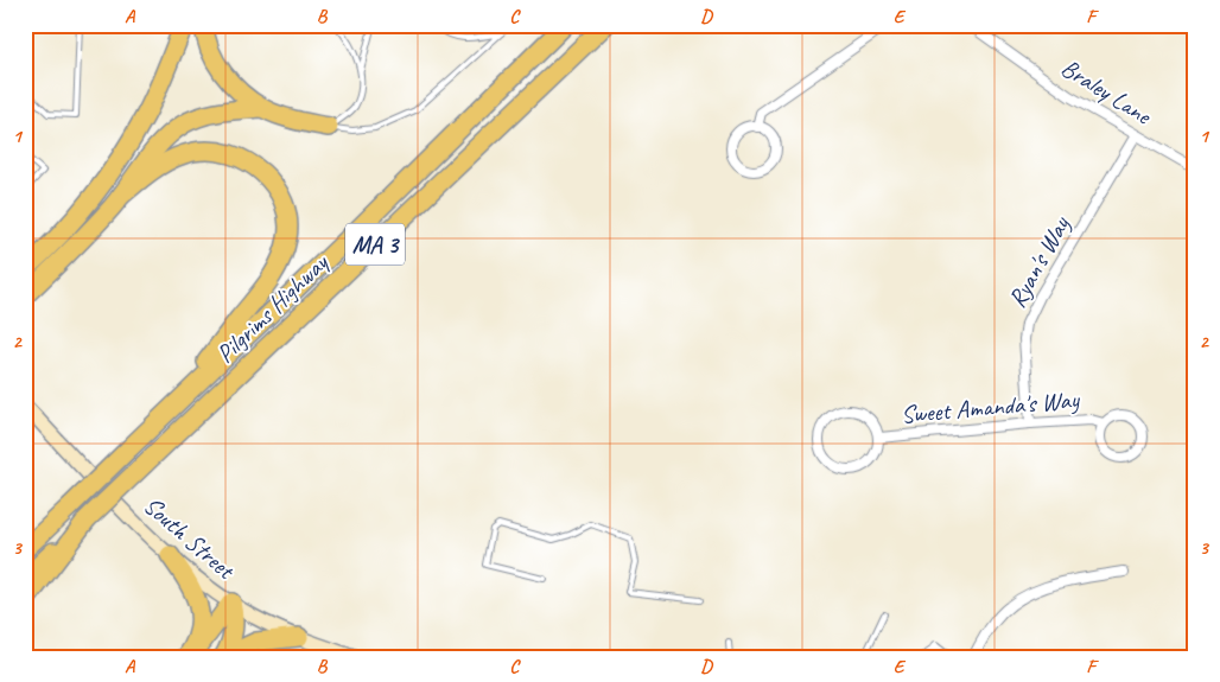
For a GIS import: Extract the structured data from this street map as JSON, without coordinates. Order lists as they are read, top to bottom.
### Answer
{
  "streets": {
    "highway": ["MA 3", "Pilgrims Highway"],
    "main road": ["South Street"],
    "street": ["Braley Lane", "Ryan's Way", "Sweet Amanda's Way"]
  },
  "crossings": [
    ["Braley Lane", "Ryan's Way"],
    ["Ryan's Way", "Sweet Amanda's Way"]
  ],
  "grid": {
    "columns": [
      "A",
      "B",
      "C",
      "D",
      "E",
      "F"
    ],
    "rows": ["1", "2", "3"]
  }
}
